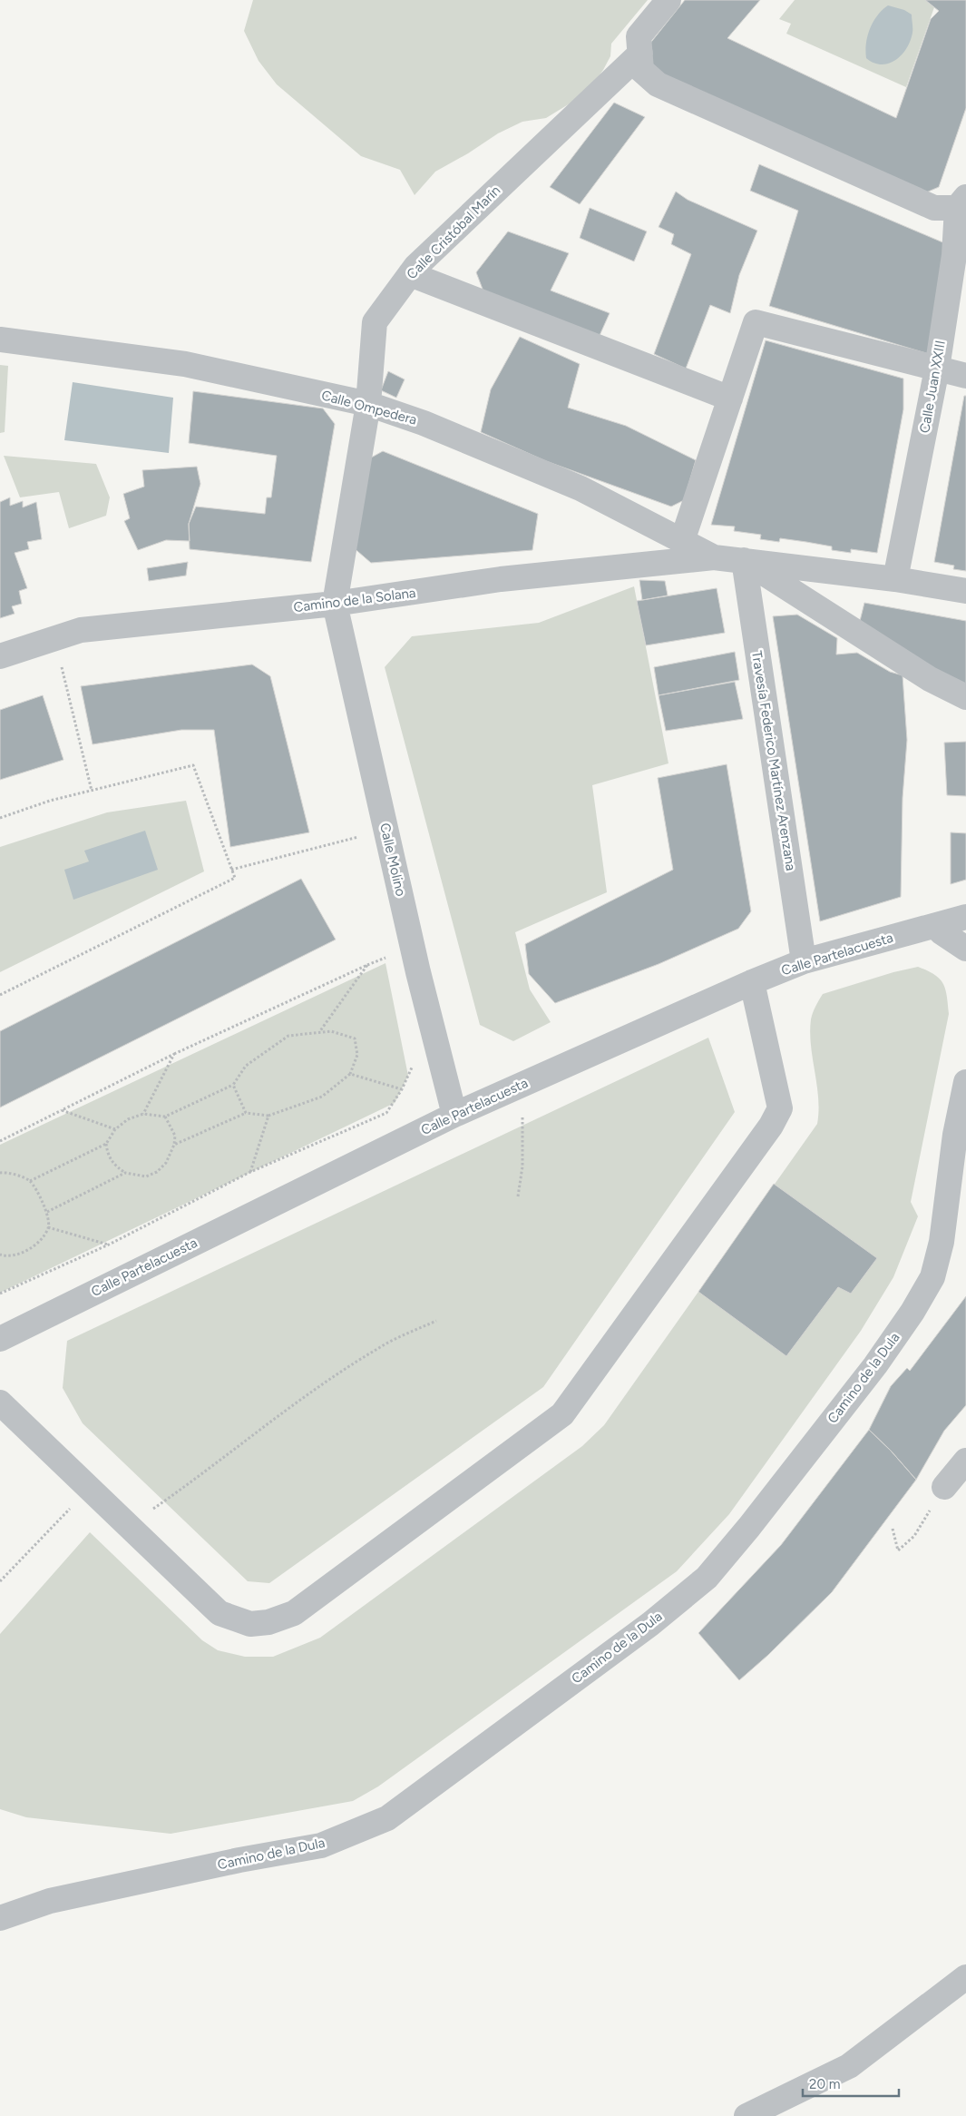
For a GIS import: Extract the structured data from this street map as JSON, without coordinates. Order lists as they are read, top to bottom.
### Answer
{
  "streets": {
    "street": [
      "Calle Cristóbal Marín",
      "Calle Juan XXIII",
      "Calle Ompedera",
      "Camino de la Solana",
      "Travesía Federico Martínez Arenzana",
      "Calle Molino",
      "Calle Partelacuesta",
      "Camino de la Dula"
    ]
  },
  "crossings": [
    ["Calle Cristóbal Marín", "Calle Ompedera"],
    ["Calle Cristóbal Marín", "Camino de la Solana"],
    ["Calle Cristóbal Marín", "Calle Molino"],
    ["Calle Ompedera", "Camino de la Solana"],
    ["Camino de la Solana", "Calle Molino"],
    ["Travesía Federico Martínez Arenzana", "Calle Partelacuesta"],
    ["Calle Molino", "Calle Partelacuesta"]
  ],
  "scale_bar": "20 m"
}
